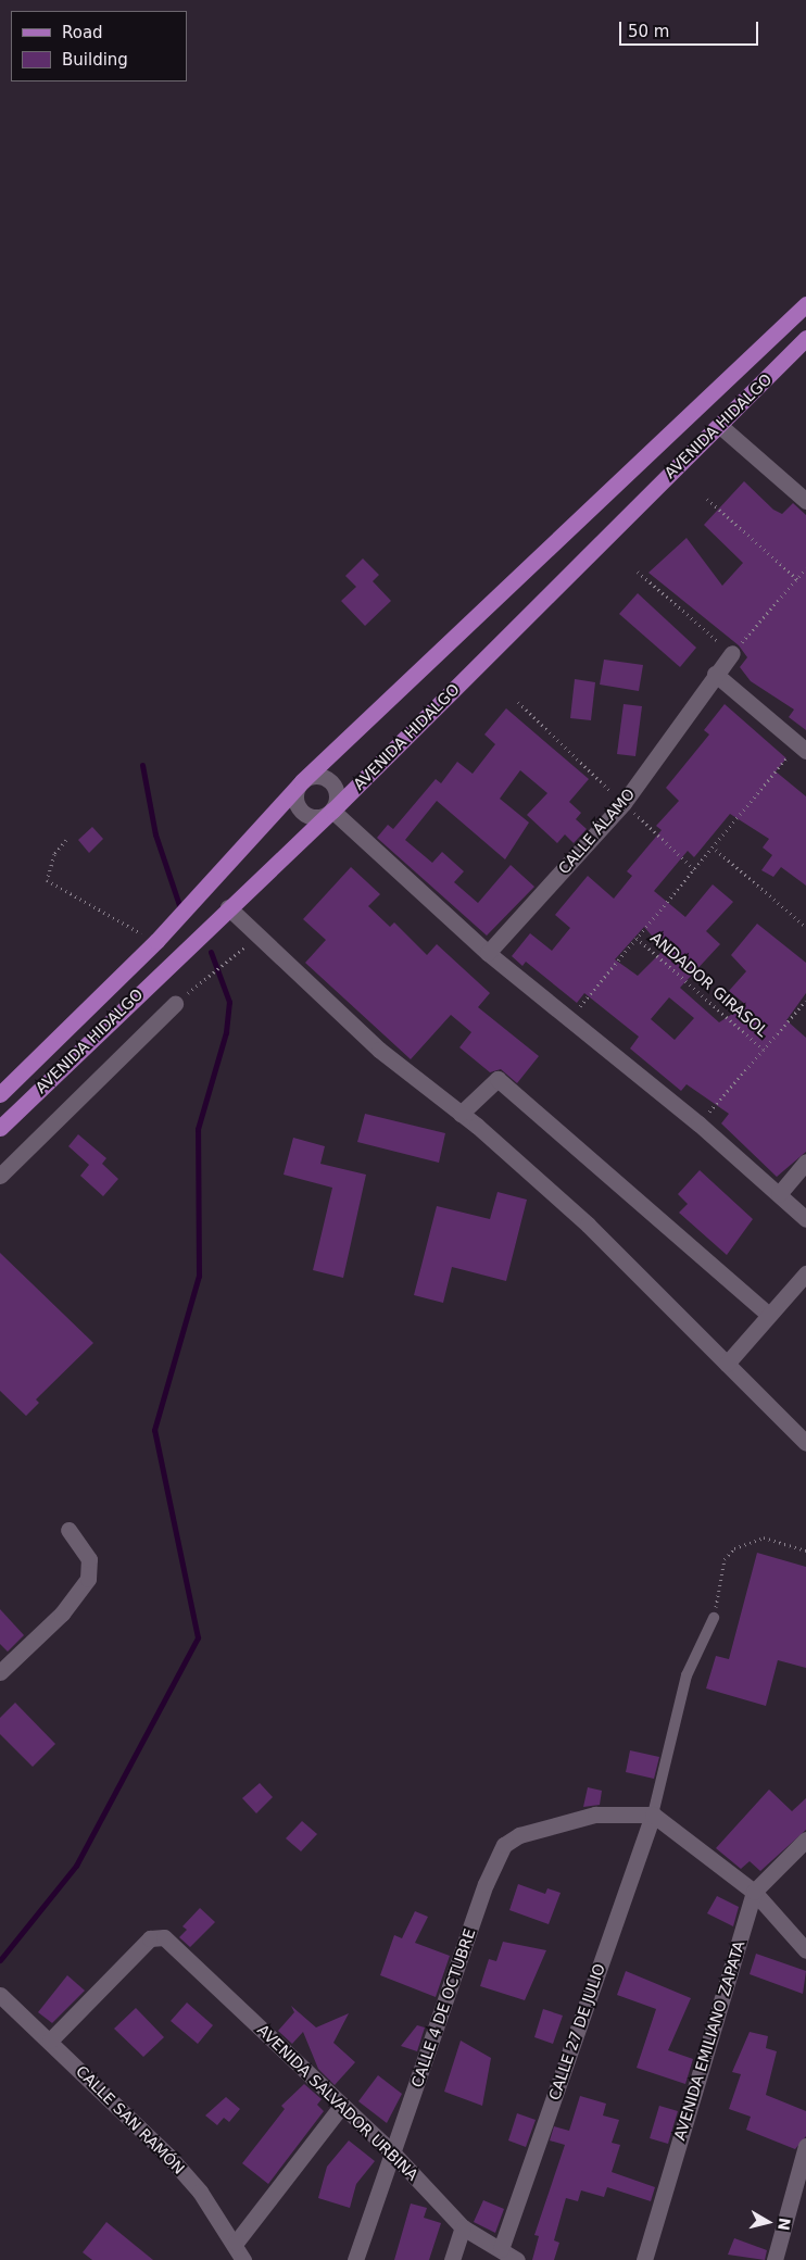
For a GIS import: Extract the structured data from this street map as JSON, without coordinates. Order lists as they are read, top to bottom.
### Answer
{
  "streets": {
    "main road": ["AVENIDA HIDALGO"],
    "street": [
      "CALLE ÁLAMO",
      "CALLE 4 DE OCTUBRE",
      "CALLE 27 DE JULIO",
      "AVENIDA EMILIANO ZAPATA",
      "AVENIDA SALVADOR URBINA",
      "CALLE SAN RAMÓN"
    ],
    "path": ["ANDADOR GIRASOL"]
  },
  "crossings": [
    ["CALLE 4 DE OCTUBRE", "CALLE 27 DE JULIO"],
    ["CALLE 4 DE OCTUBRE", "AVENIDA SALVADOR URBINA"],
    ["CALLE 27 DE JULIO", "AVENIDA SALVADOR URBINA"],
    ["AVENIDA SALVADOR URBINA", "CALLE SAN RAMÓN"]
  ],
  "legend": ["Road", "Building"],
  "scale_bar": "50 m",
  "north": "right"
}
